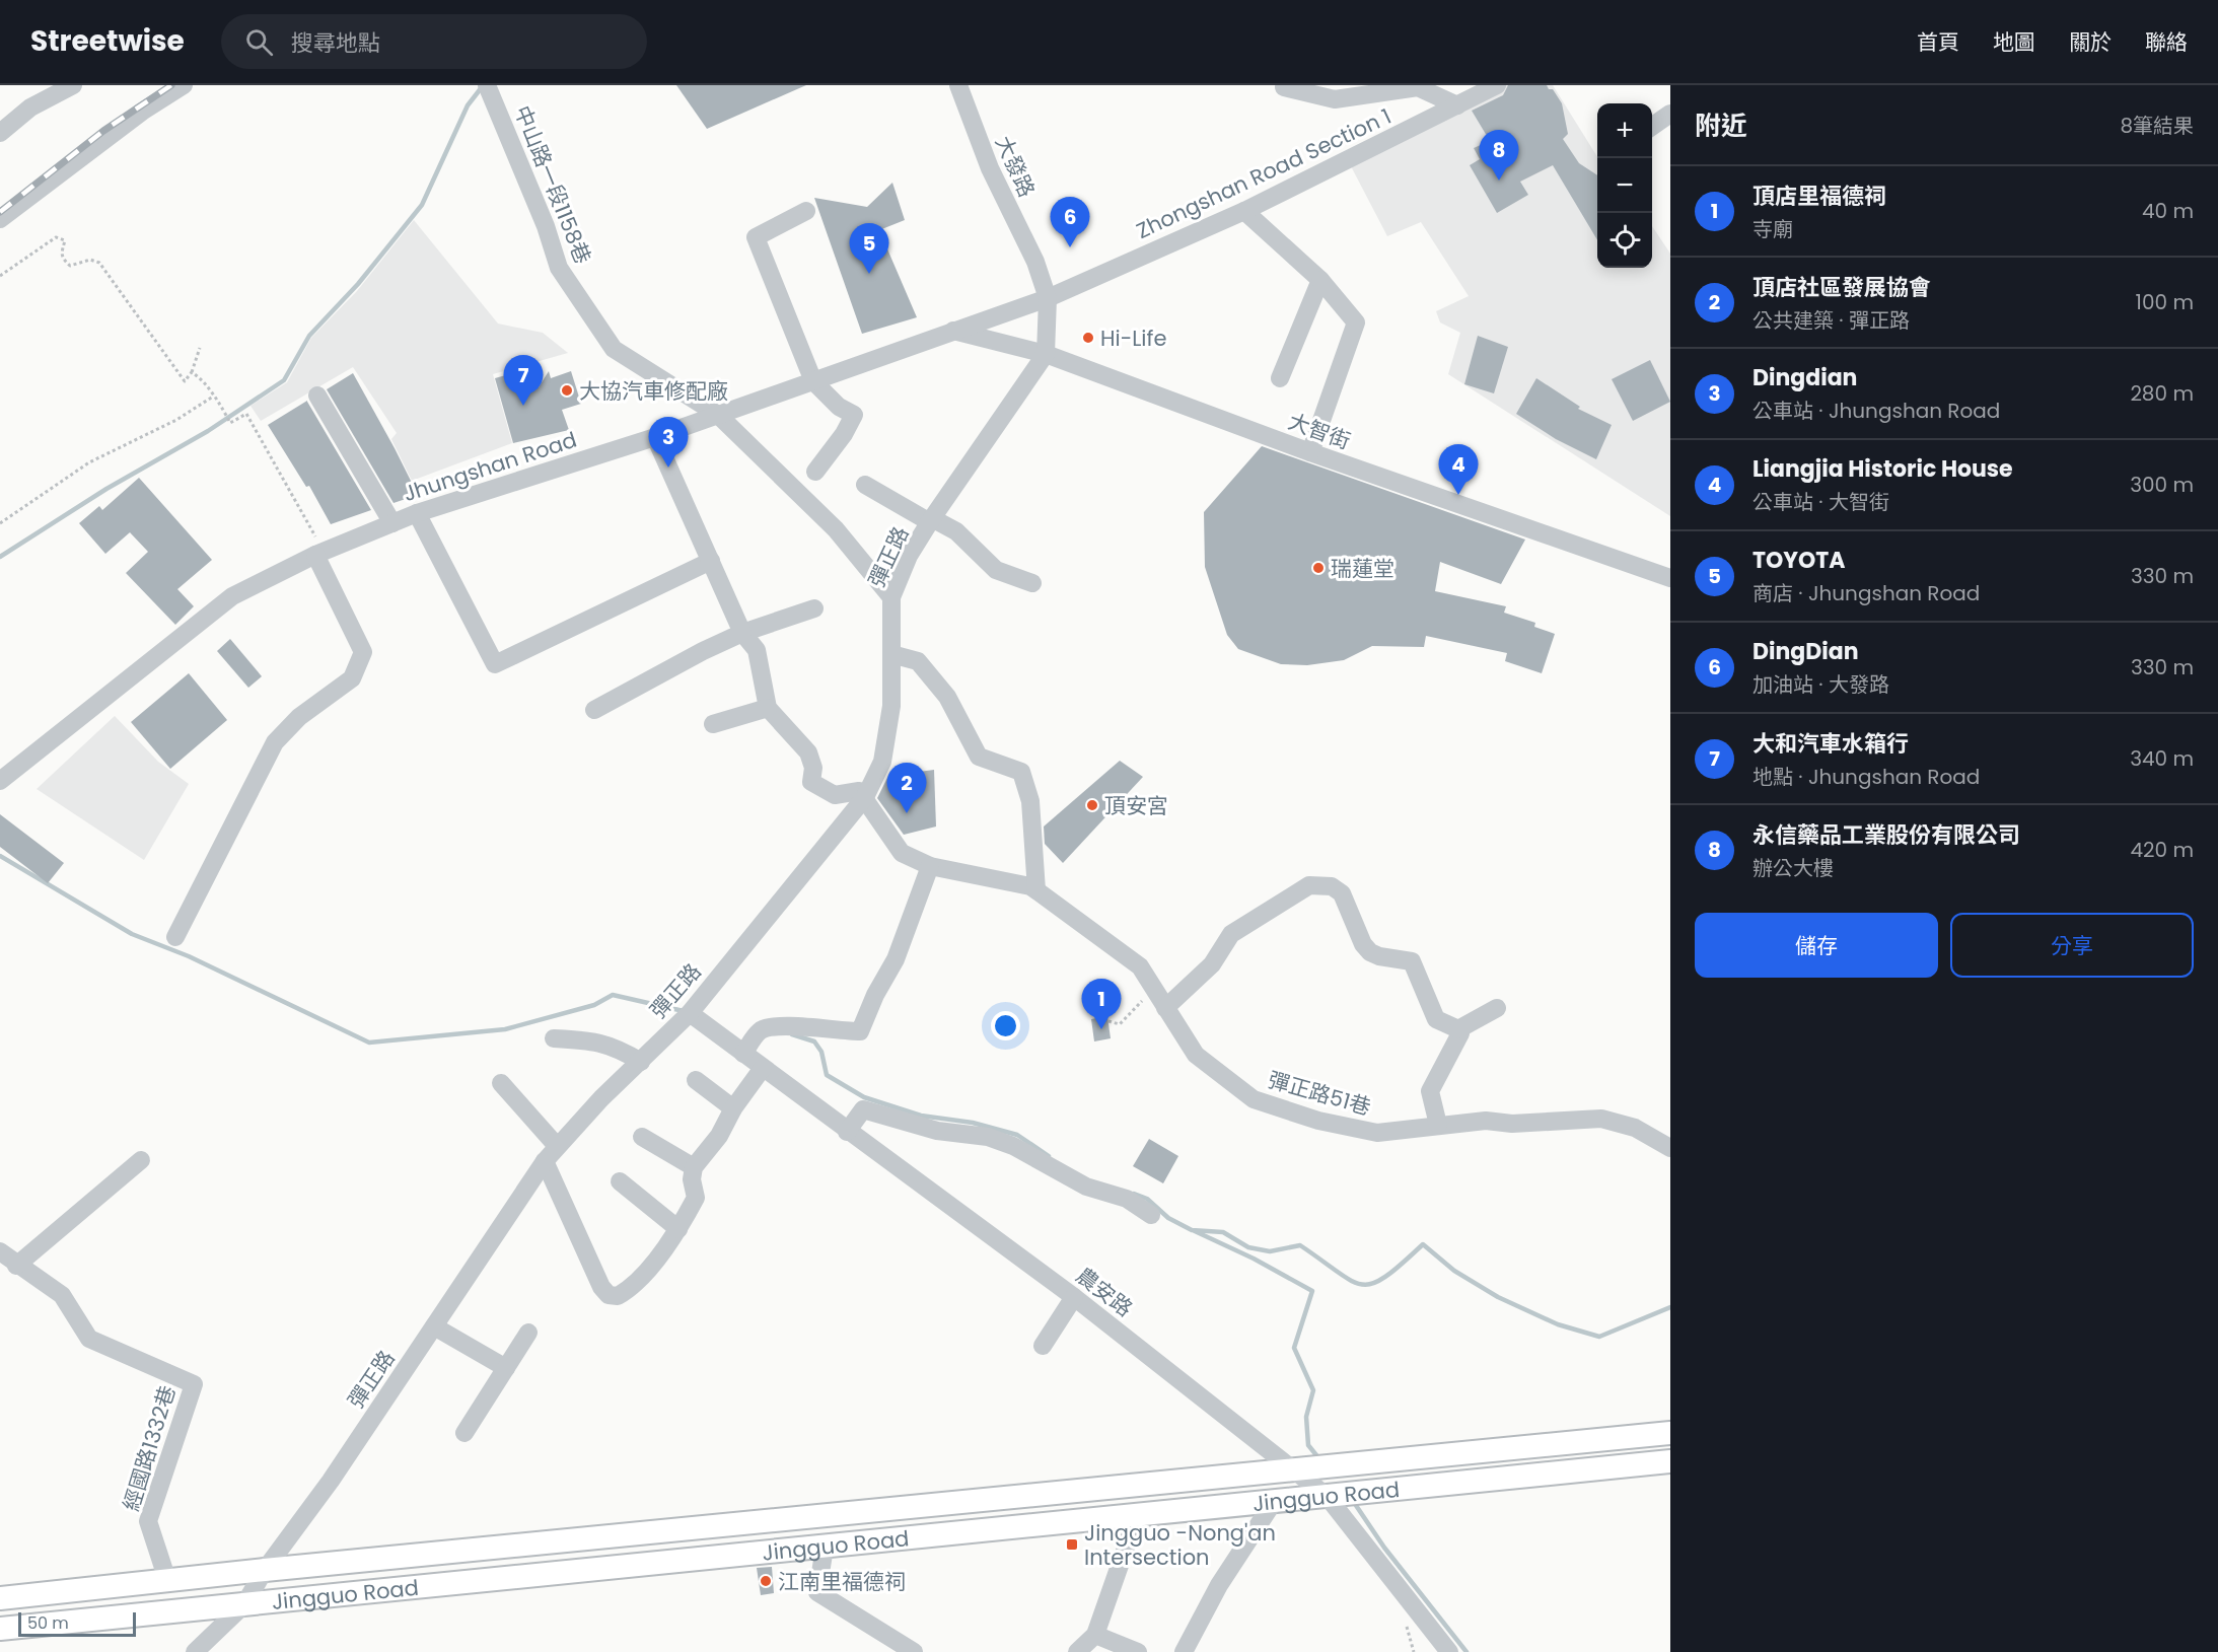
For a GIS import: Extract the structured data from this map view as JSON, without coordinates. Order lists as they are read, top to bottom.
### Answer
{
  "streets": {
    "main road": ["Jingguo Road"],
    "street": [
      "大發路",
      "Zhongshan Road Section 1",
      "中山路一段1158巷",
      "大智街",
      "Jhungshan Road",
      "彈正路",
      "彈正路51巷",
      "農安路",
      "經國路1332巷"
    ]
  },
  "crossings": [
    ["大發路", "Zhongshan Road Section 1"],
    ["大發路", "Jhungshan Road"],
    ["Zhongshan Road Section 1", "Jhungshan Road"],
    ["中山路一段1158巷", "Jhungshan Road"],
    ["中山路一段1158巷", "彈正路"],
    ["大智街", "Jhungshan Road"],
    ["大智街", "彈正路"],
    ["彈正路", "彈正路51巷"],
    ["彈正路", "農安路"],
    ["彈正路", "Jingguo Road"],
    ["農安路", "Jingguo Road"],
    ["經國路1332巷", "Jingguo Road"]
  ],
  "places": {
    "other": [
      "Hi-Life",
      "大協汽車修配廠",
      "瑞蓮堂",
      "頂安宮",
      "江南里福德祠"
    ],
    "transit": ["Jingguo -Nong'an Intersection"]
  },
  "scale_bar": "50 m",
  "page": {
    "header": "Streetwise",
    "search": "搜尋地點",
    "nav": [
      "首頁",
      "地圖",
      "關於",
      "聯絡"
    ],
    "heading": ["附近", "8筆結果"],
    "map_buttons": ["+", "−"],
    "pins": [
      "8",
      "6",
      "5",
      "7",
      "3",
      "4",
      "2",
      "1"
    ],
    "list": [
      {
        "mark": "1",
        "name": "頂店里福德祠",
        "note": "寺廟",
        "value": "40 m"
      },
      {
        "mark": "2",
        "name": "頂店社區發展協會",
        "note": "公共建築 · 彈正路",
        "value": "100 m"
      },
      {
        "mark": "3",
        "name": "Dingdian",
        "note": "公車站 · Jhungshan Road",
        "value": "280 m"
      },
      {
        "mark": "4",
        "name": "Liangjia Historic House",
        "note": "公車站 · 大智街",
        "value": "300 m"
      },
      {
        "mark": "5",
        "name": "TOYOTA",
        "note": "商店 · Jhungshan Road",
        "value": "330 m"
      },
      {
        "mark": "6",
        "name": "DingDian",
        "note": "加油站 · 大發路",
        "value": "330 m"
      },
      {
        "mark": "7",
        "name": "大和汽車水箱行",
        "note": "地點 · Jhungshan Road",
        "value": "340 m"
      },
      {
        "mark": "8",
        "name": "永信藥品工業股份有限公司",
        "note": "辦公大樓",
        "value": "420 m"
      }
    ],
    "buttons": ["儲存", "分享"],
    "scale": "50 m"
  }
}
